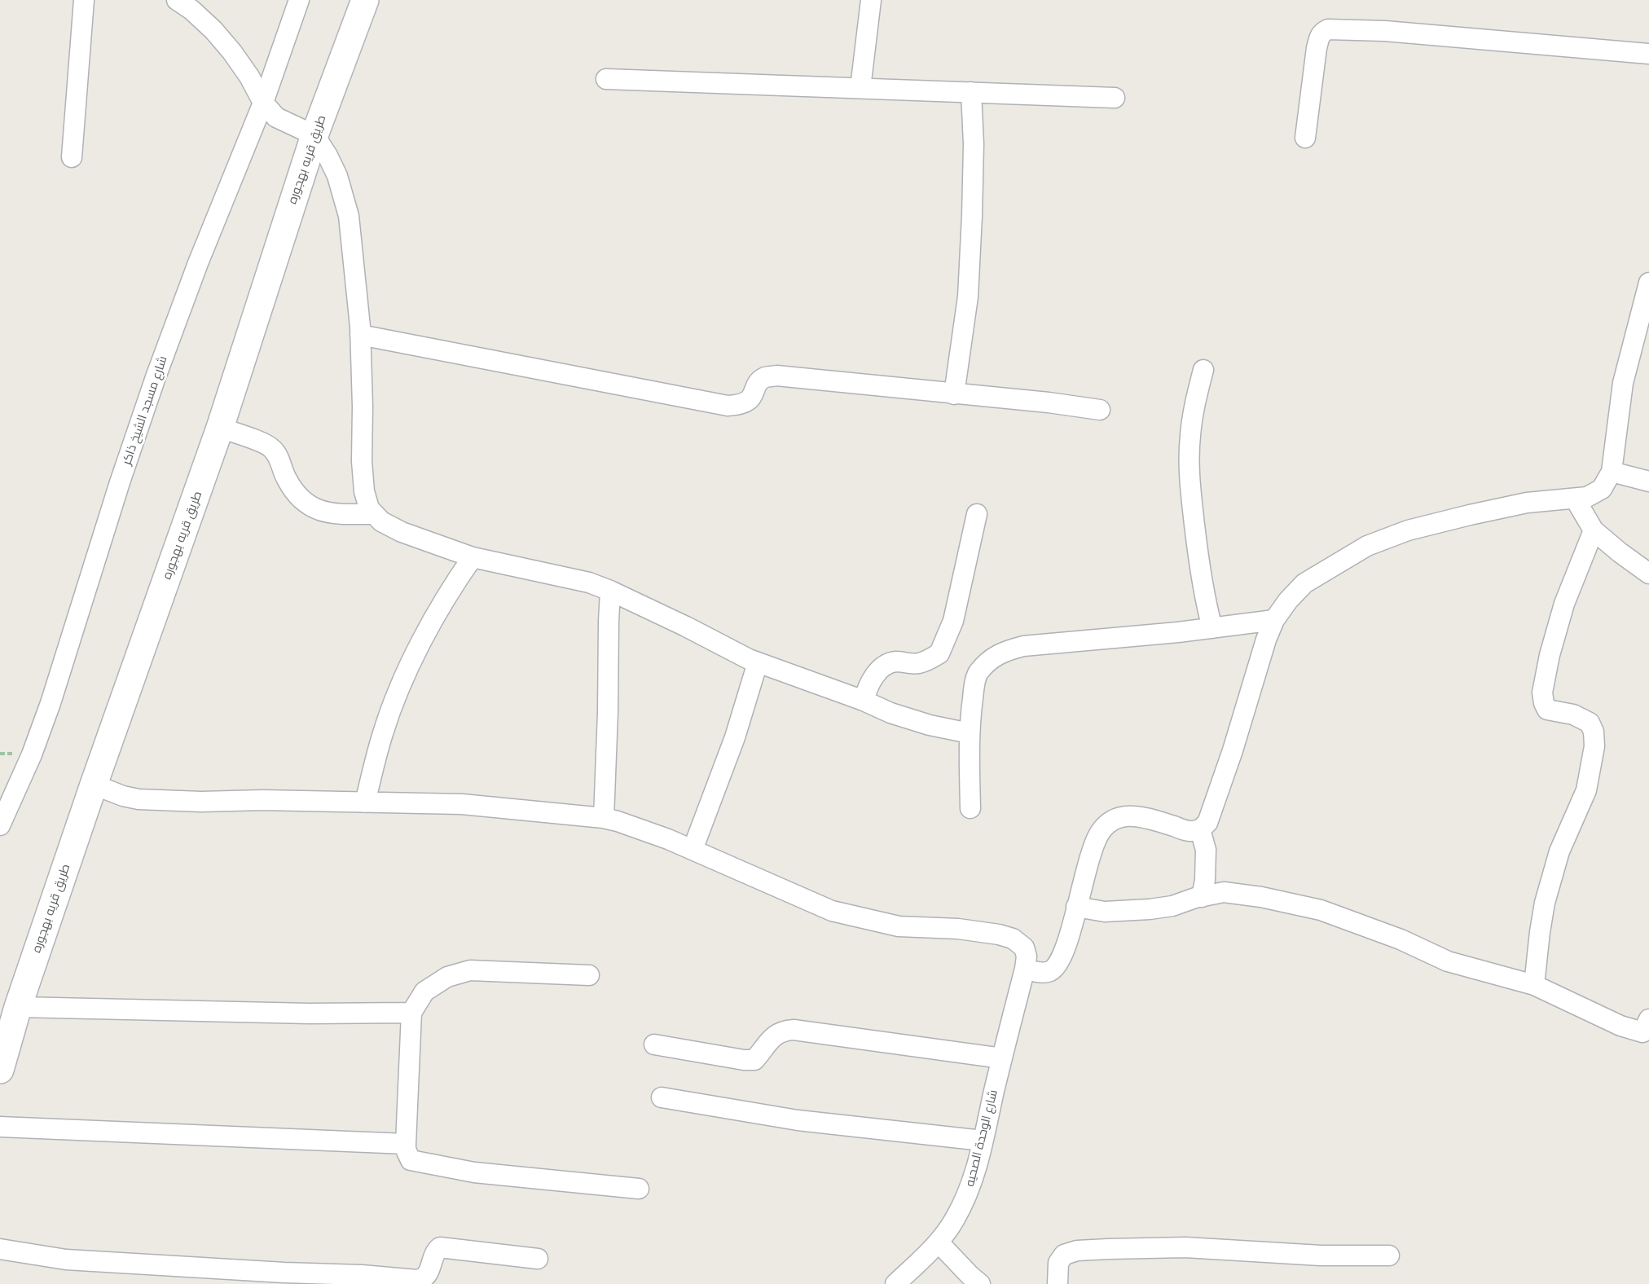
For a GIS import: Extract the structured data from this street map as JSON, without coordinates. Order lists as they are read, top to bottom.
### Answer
{
  "streets": {
    "street": ["طريق قريه بهجوره", "شارع مسجد الشيخ ذاكر", "شارع الوحدة الصحيه"]
  }
}
